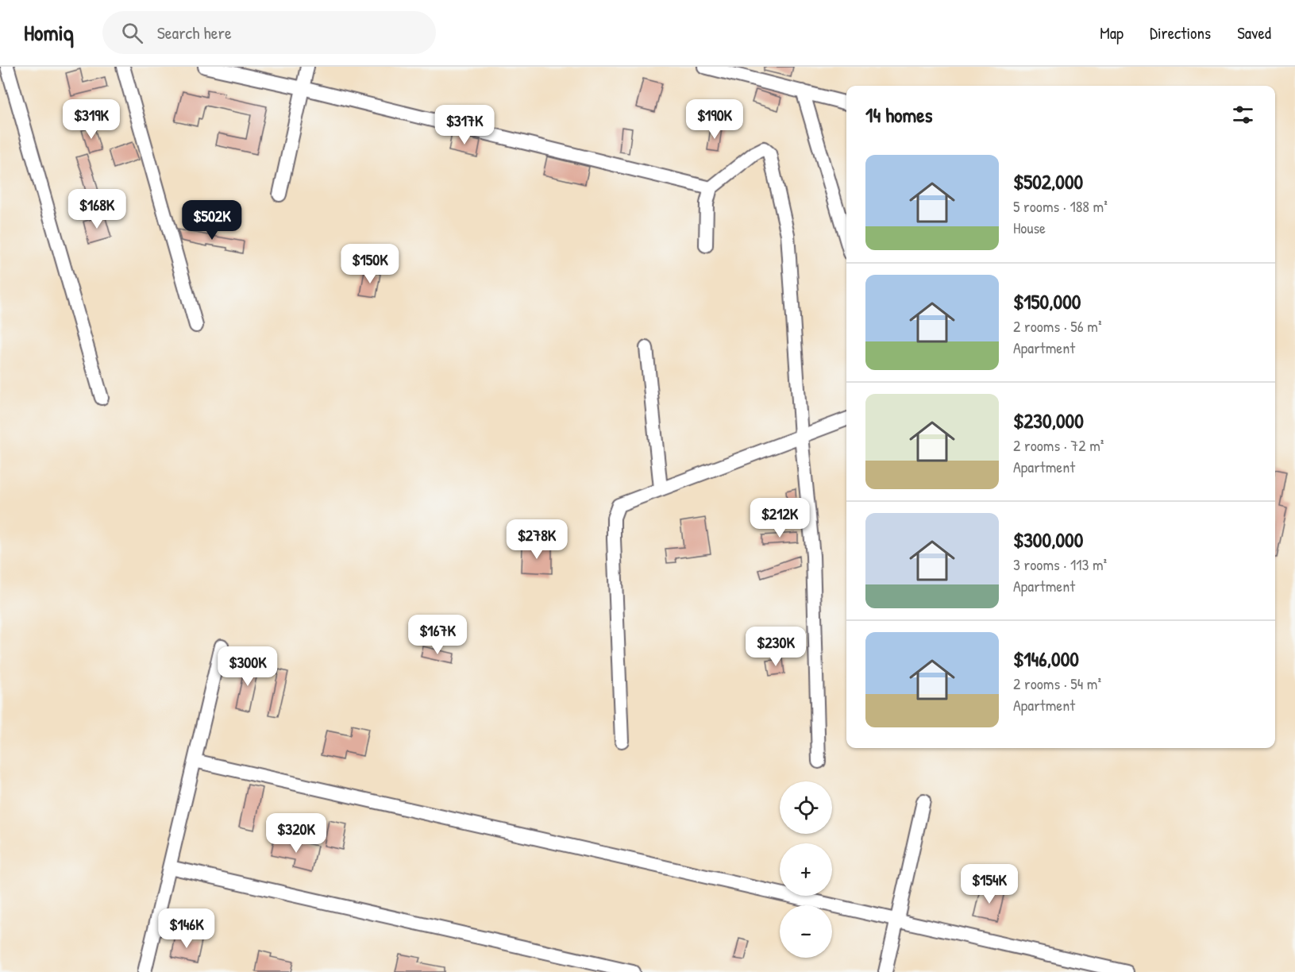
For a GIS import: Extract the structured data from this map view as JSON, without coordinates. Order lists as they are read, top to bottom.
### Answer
{
  "page": {
    "header": "Homiq",
    "search": "Search here",
    "nav": ["Map", "Directions", "Saved"],
    "heading": "14 homes",
    "price": [
      "$319K",
      "$190K",
      "$317K",
      "$168K",
      "$502K",
      "$150K",
      "$212K",
      "$278K",
      "$167K",
      "$230K",
      "$300K",
      "$320K",
      "$154K",
      "$146K"
    ],
    "list": [
      {
        "name": "$502,000",
        "note": "5 rooms · 188 m² · House"
      },
      {
        "name": "$150,000",
        "note": "2 rooms · 56 m² · Apartment"
      },
      {
        "name": "$230,000",
        "note": "2 rooms · 72 m² · Apartment"
      },
      {
        "name": "$300,000",
        "note": "3 rooms · 113 m² · Apartment"
      },
      {
        "name": "$146,000",
        "note": "2 rooms · 54 m² · Apartment"
      }
    ],
    "map_buttons": ["+", "−"]
  }
}
